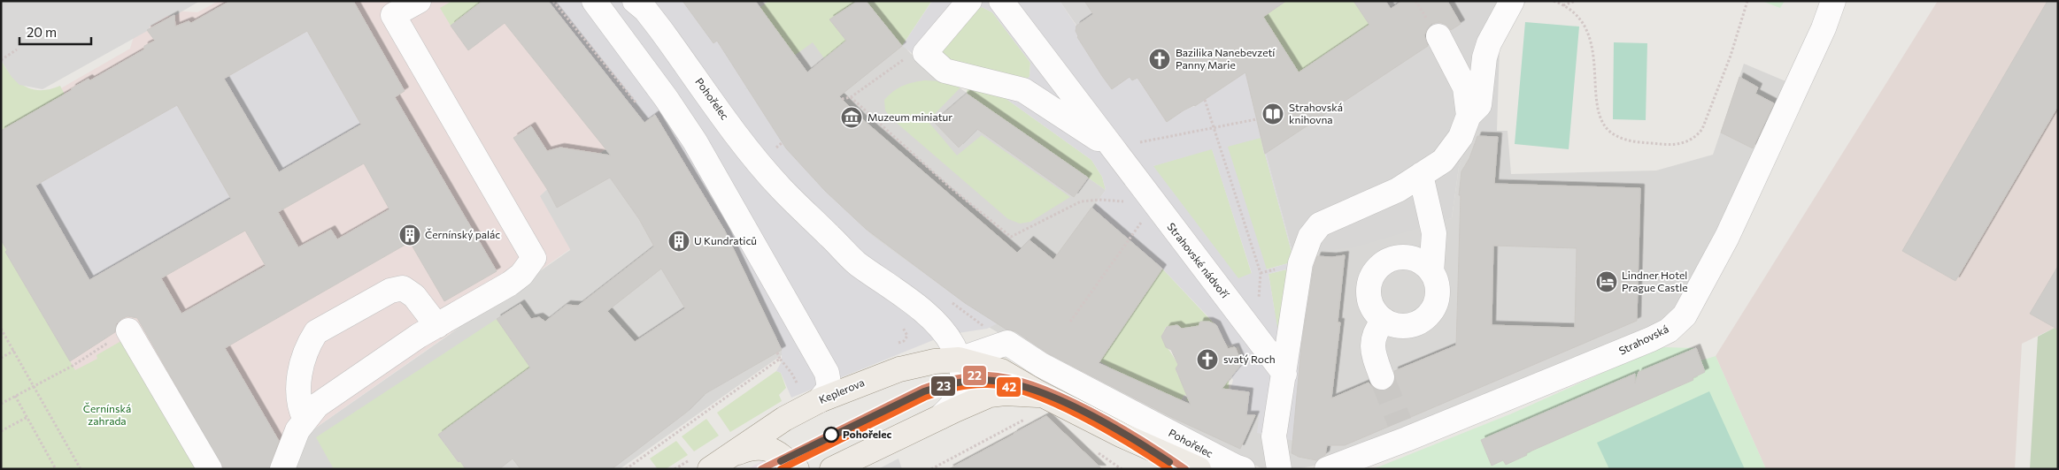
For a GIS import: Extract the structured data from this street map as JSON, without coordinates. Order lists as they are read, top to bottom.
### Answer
{
  "streets": {
    "main road": ["Keplerova"],
    "street": ["Pohořelec", "Strahovské nádvoří", "Strahovská"]
  },
  "crossings": [
    ["Pohořelec", "Keplerova"]
  ],
  "parks": ["Černínská zahrada"],
  "places": {
    "church": ["Bazilika Nanebevzetí Panny Marie", "svatý Roch"],
    "library": ["Strahovská knihovna"],
    "museum": ["Muzeum miniatur"],
    "building": ["Černínský palác", "U Kundraticů"],
    "hotel": ["Lindner Hotel Prague Castle"],
    "other": ["Pohořelec"]
  },
  "lines": ["transit line 22", "transit line 23", "transit line 42"],
  "scale_bar": "20 m"
}
